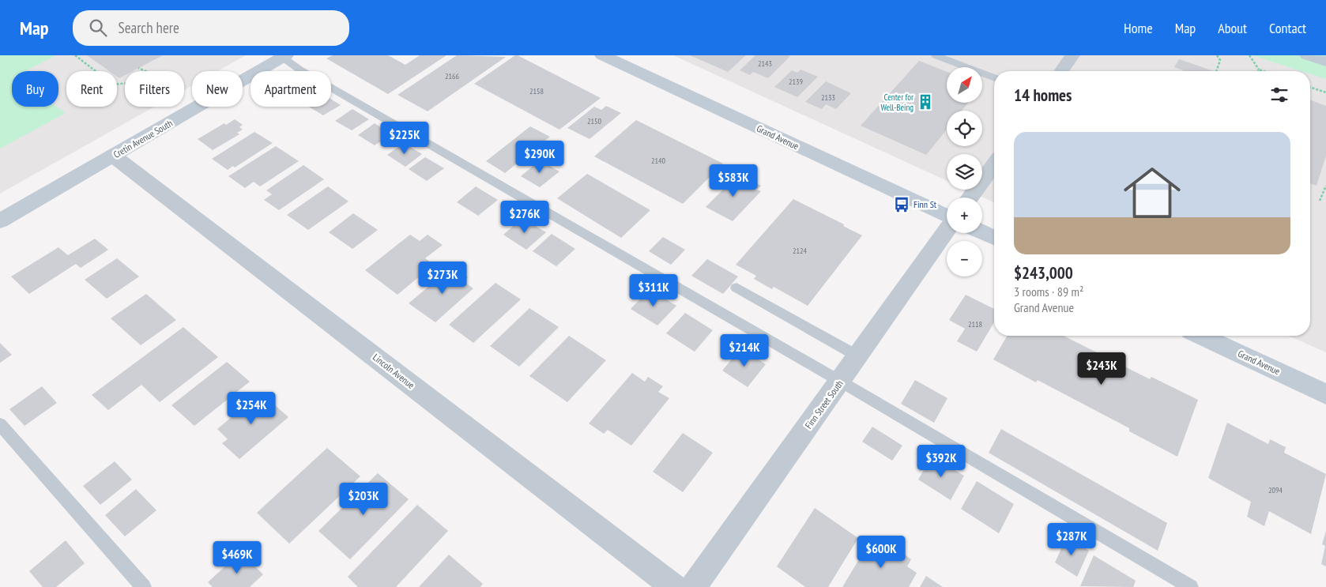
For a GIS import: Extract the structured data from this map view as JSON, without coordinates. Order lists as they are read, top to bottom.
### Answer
{
  "streets": {
    "main road": ["Grand Avenue", "Cretin Avenue South"],
    "street": ["Lincoln Avenue", "Finn Street South"]
  },
  "crossings": [
    ["Cretin Avenue South", "Lincoln Avenue"]
  ],
  "places": {
    "building": ["Center for Well-Being"],
    "bus stop": ["Finn St"]
  },
  "house_numbers": [
    "2143",
    "2166",
    "2139",
    "2158",
    "2133",
    "2150",
    "2140",
    "2124",
    "2118",
    "2094"
  ],
  "north": "top right",
  "page": {
    "header": "Map",
    "search": "Search here",
    "nav": [
      "Home",
      "Map",
      "About",
      "Contact"
    ],
    "map_buttons": ["+", "−"],
    "chip": [
      "Buy",
      "Rent",
      "Filters",
      "New",
      "Apartment"
    ],
    "heading": "14 homes",
    "list": [
      {
        "name": "$243,000",
        "note": "3 rooms · 89 m² · Grand Avenue"
      }
    ],
    "price": [
      "$225K",
      "$290K",
      "$583K",
      "$276K",
      "$273K",
      "$311K",
      "$214K",
      "$243K",
      "$254K",
      "$392K",
      "$203K",
      "$287K",
      "$600K",
      "$469K"
    ]
  }
}
